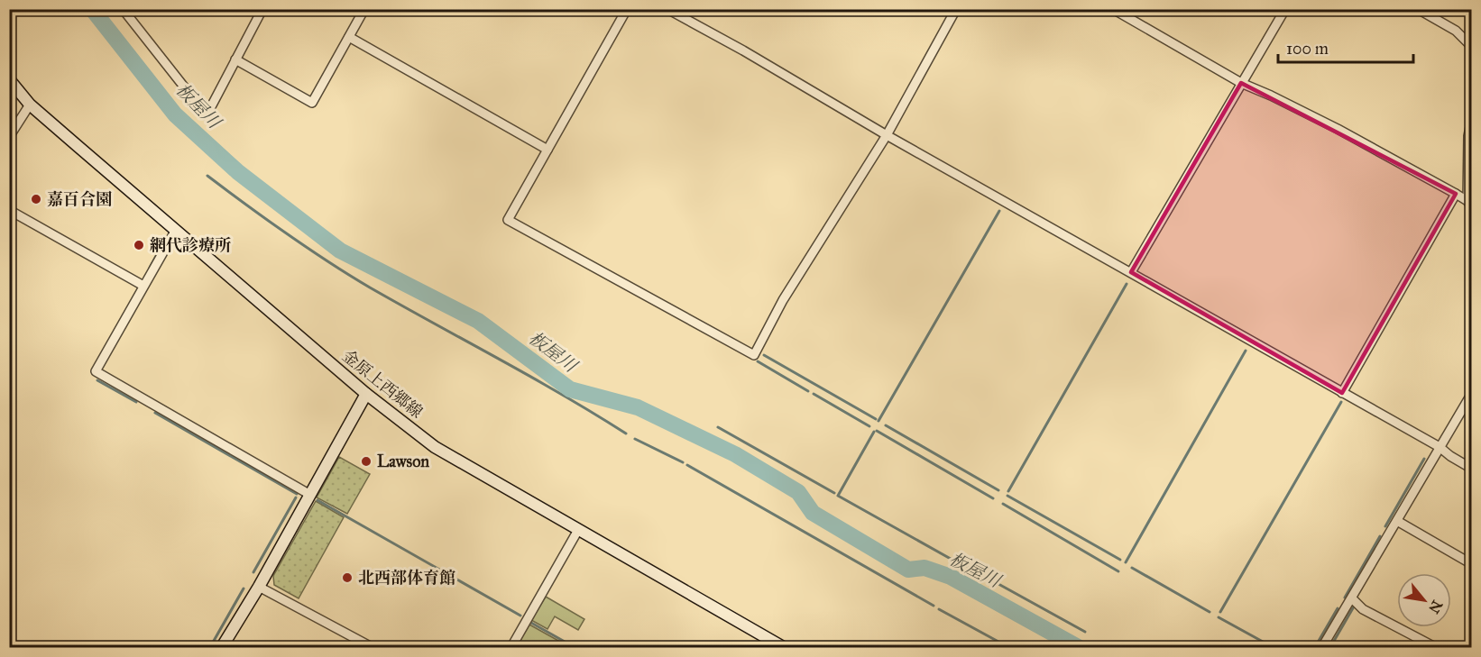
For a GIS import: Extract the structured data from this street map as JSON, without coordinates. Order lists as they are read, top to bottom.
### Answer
{
  "streets": {
    "main road": ["金原上西郷線"]
  },
  "water": ["板屋川"],
  "places": [
    "嘉百合園",
    "網代診療所",
    "Lawson",
    "北西部体育館"
  ],
  "scale_bar": "100 m",
  "north": "bottom right"
}
